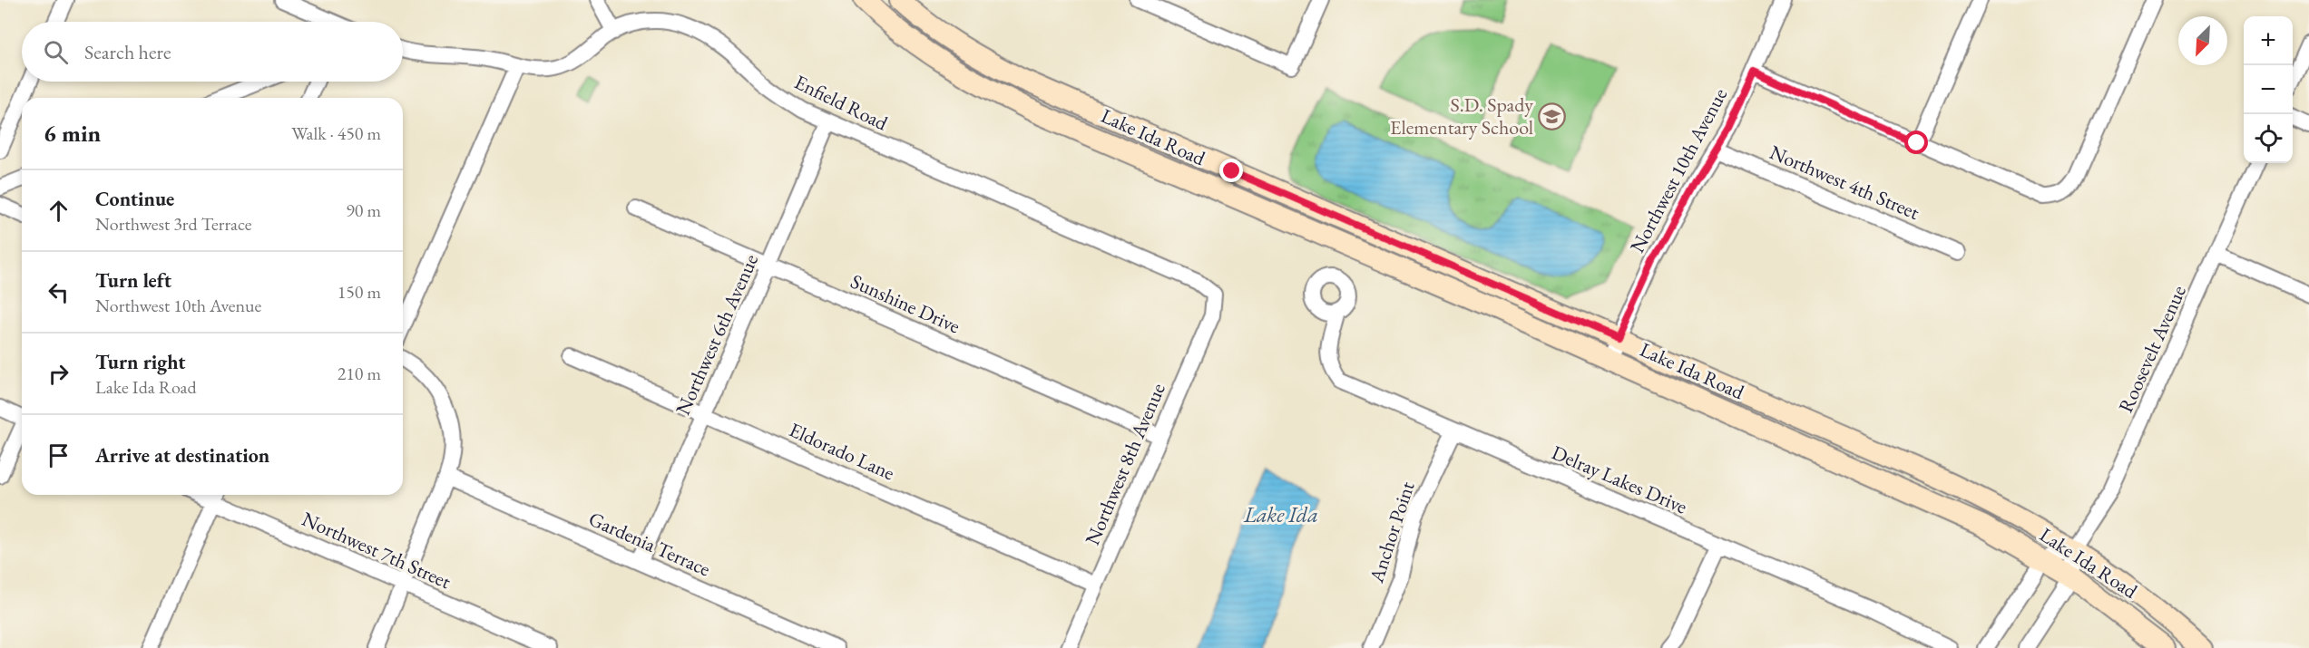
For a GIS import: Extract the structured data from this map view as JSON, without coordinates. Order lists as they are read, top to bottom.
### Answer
{
  "streets": {
    "street": [
      "Enfield Road",
      "Lake Ida Road",
      "Northwest 10th Avenue",
      "Northwest 4th Street",
      "Sunshine Drive",
      "Northwest 6th Avenue",
      "Roosevelt Avenue",
      "Eldorado Lane",
      "Northwest 8th Avenue",
      "Delray Lakes Drive",
      "Anchor Point",
      "Gardenia Terrace",
      "Northwest 7th Street"
    ]
  },
  "crossings": [
    ["Enfield Road", "Northwest 6th Avenue"],
    ["Enfield Road", "Northwest 8th Avenue"],
    ["Lake Ida Road", "Northwest 10th Avenue"],
    ["Lake Ida Road", "Roosevelt Avenue"],
    ["Northwest 10th Avenue", "Northwest 4th Street"],
    ["Sunshine Drive", "Northwest 6th Avenue"],
    ["Sunshine Drive", "Northwest 8th Avenue"],
    ["Northwest 6th Avenue", "Eldorado Lane"],
    ["Northwest 6th Avenue", "Gardenia Terrace"],
    ["Eldorado Lane", "Northwest 8th Avenue"],
    ["Delray Lakes Drive", "Anchor Point"]
  ],
  "water": ["Lake Ida"],
  "places": {
    "school or university": ["S.D. Spady Elementary School"]
  },
  "north": "bottom left",
  "page": {
    "map_buttons": ["+", "−"],
    "search": "Search here",
    "heading": ["6 min", "Walk · 450 m"],
    "list": [
      ["Continue", "Northwest 3rd Terrace", "90 m"],
      ["Turn left", "Northwest 10th Avenue", "150 m"],
      ["Turn right", "Lake Ida Road", "210 m"],
      "Arrive at destination"
    ]
  }
}
